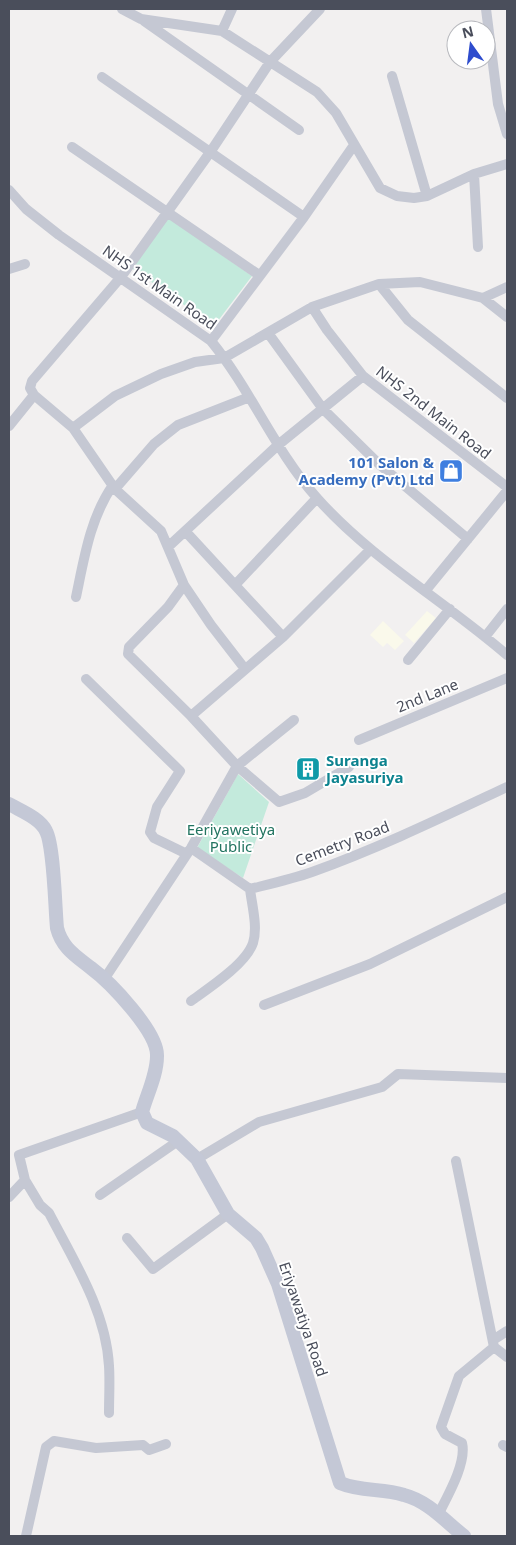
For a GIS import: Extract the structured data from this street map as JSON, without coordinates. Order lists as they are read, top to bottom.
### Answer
{
  "streets": {
    "street": [
      "NHS 1st Main Road",
      "NHS 2nd Main Road",
      "2nd Lane",
      "Cemetry Road",
      "Eriyawatiya Road"
    ]
  },
  "parks": ["Eeriyawetiya Public"],
  "places": {
    "shop": ["101 Salon & Academy (Pvt) Ltd"],
    "building": ["Suranga Jayasuriya"]
  },
  "north": "top"
}
